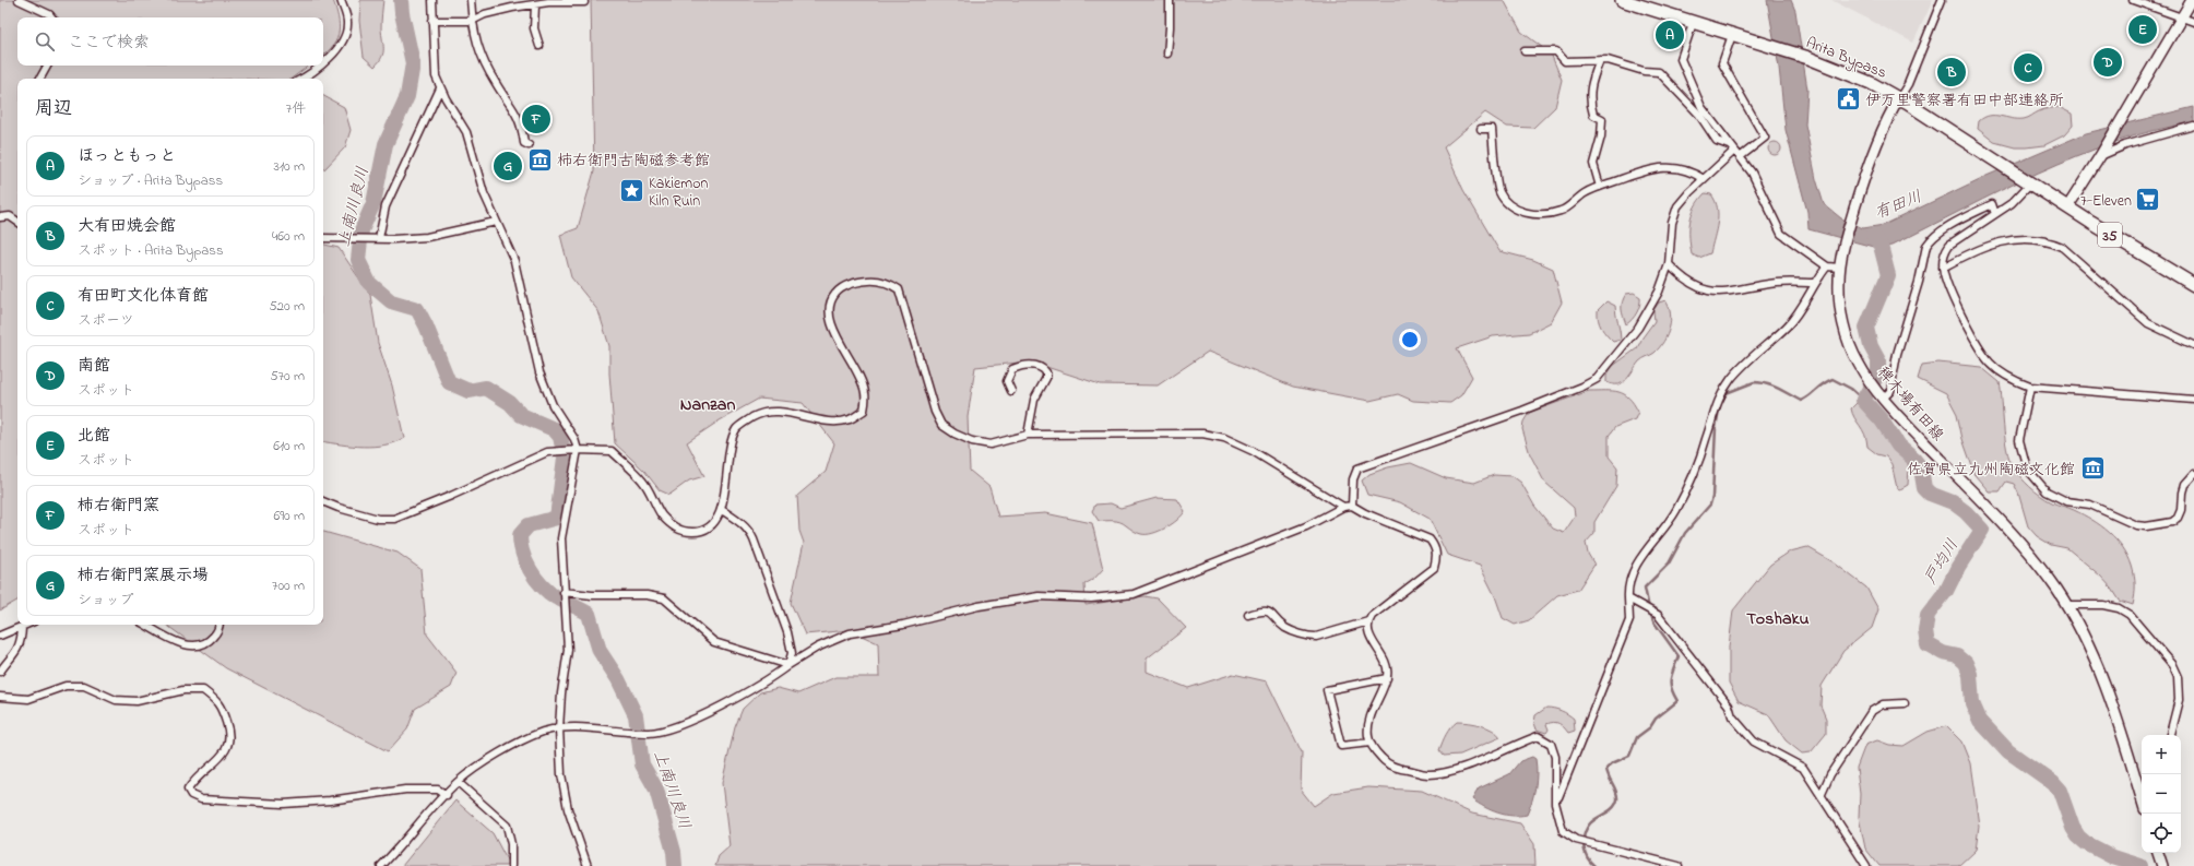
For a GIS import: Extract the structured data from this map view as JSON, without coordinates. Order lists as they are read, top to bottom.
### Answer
{
  "streets": {
    "highway": ["Arita Bypass", "35"],
    "main road": ["稗木場有田線"]
  },
  "crossings": [
    ["Arita Bypass", "稗木場有田線"]
  ],
  "districts": ["Nanzan", "Toshaku"],
  "water": ["有田川", "上南川良川", "戸均川"],
  "places": {
    "public building": ["伊万里警察署有田中部連絡所"],
    "museum": ["柿右衛門古陶磁参考館", "佐賀県立九州陶磁文化館"],
    "place": ["Kakiemon Kiln Ruin"],
    "supermarket": ["7-Eleven"]
  },
  "page": {
    "pins": [
      "E",
      "A",
      "D",
      "C",
      "B",
      "F",
      "G"
    ],
    "search": "ここで検索",
    "heading": ["周辺", "7件"],
    "list": [
      {
        "mark": "A",
        "name": "ほっともっと",
        "note": "ショップ · Arita Bypass",
        "value": "310 m"
      },
      {
        "mark": "B",
        "name": "大有田焼会館",
        "note": "スポット · Arita Bypass",
        "value": "460 m"
      },
      {
        "mark": "C",
        "name": "有田町文化体育館",
        "note": "スポーツ",
        "value": "520 m"
      },
      {
        "mark": "D",
        "name": "南館",
        "note": "スポット",
        "value": "570 m"
      },
      {
        "mark": "E",
        "name": "北館",
        "note": "スポット",
        "value": "610 m"
      },
      {
        "mark": "F",
        "name": "柿右衛門窯",
        "note": "スポット",
        "value": "690 m"
      },
      {
        "mark": "G",
        "name": "柿右衛門窯展示場",
        "note": "ショップ",
        "value": "700 m"
      }
    ],
    "map_buttons": ["+", "−"]
  }
}
